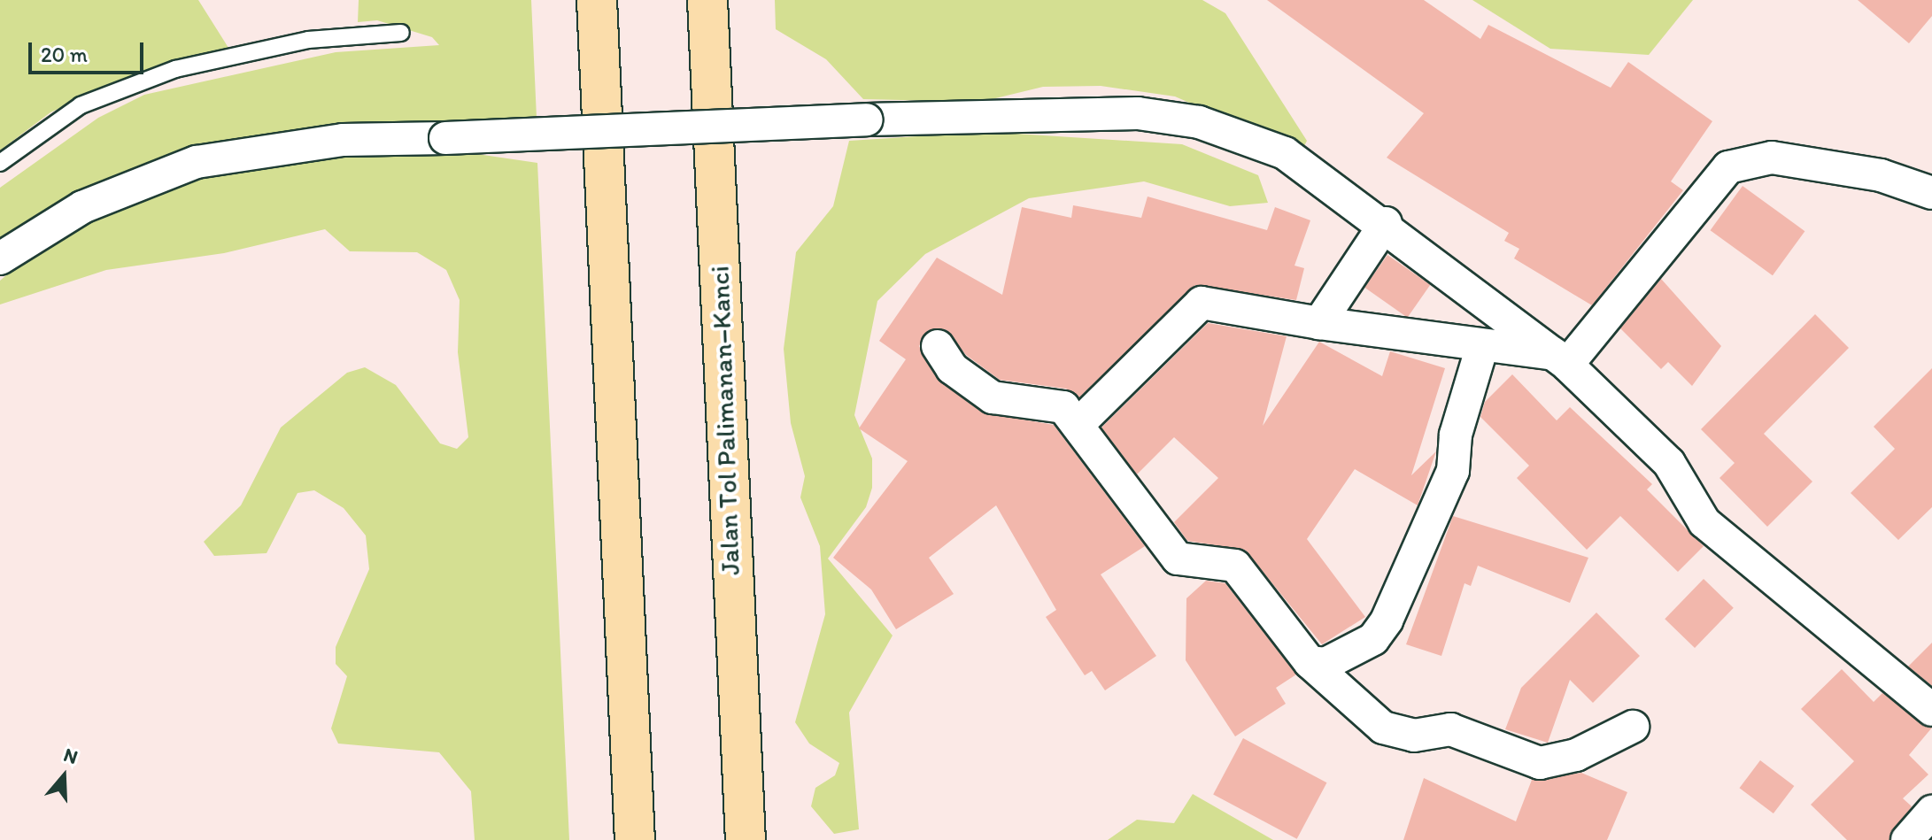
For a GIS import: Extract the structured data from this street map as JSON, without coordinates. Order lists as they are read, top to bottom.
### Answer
{
  "streets": {
    "highway": ["Jalan Tol Palimanan–Kanci"]
  },
  "scale_bar": "20 m",
  "north": "top"
}
